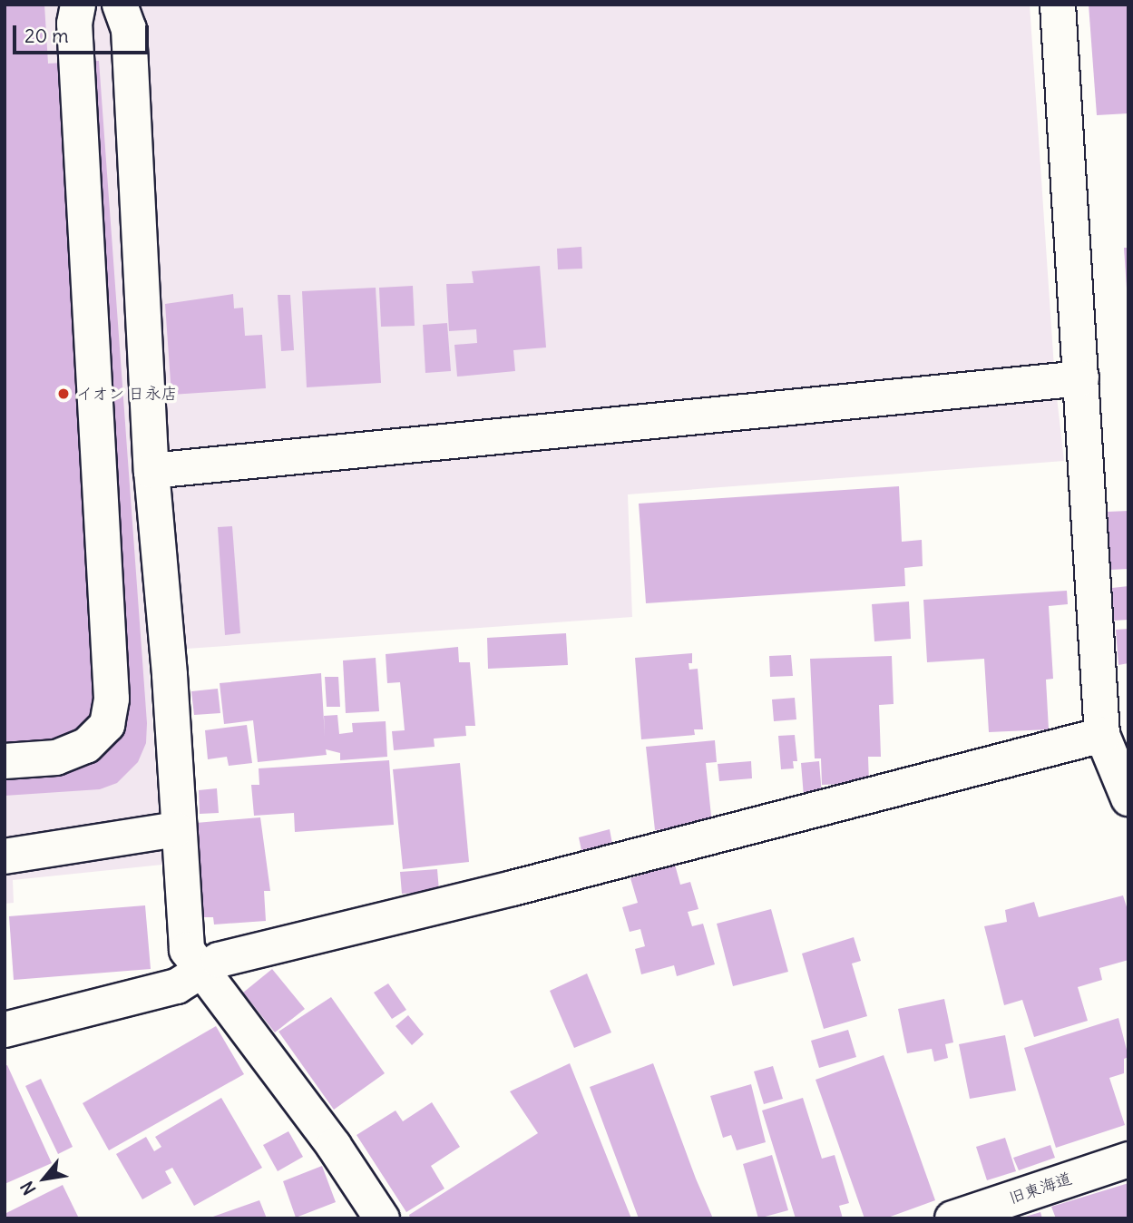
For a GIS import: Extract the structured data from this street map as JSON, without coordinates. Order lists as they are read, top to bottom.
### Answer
{
  "streets": {
    "street": ["旧東海道"]
  },
  "places": ["イオン 日永店"],
  "scale_bar": "20 m",
  "north": "bottom left"
}
